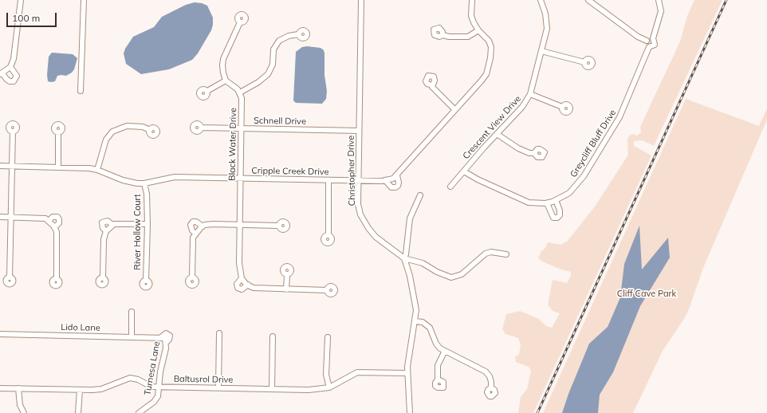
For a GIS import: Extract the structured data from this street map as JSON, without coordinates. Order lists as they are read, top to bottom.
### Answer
{
  "streets": {
    "street": [
      "Schnell Drive",
      "Crescent View Drive",
      "Greycliff Bluff Drive",
      "Black Water Drive",
      "Christopher Drive",
      "Cripple Creek Drive",
      "River Hollow Court",
      "Lido Lane",
      "Turnesa Lane",
      "Baltusrol Drive"
    ]
  },
  "crossings": [
    ["Schnell Drive", "Black Water Drive"],
    ["Schnell Drive", "Christopher Drive"],
    ["Crescent View Drive", "Greycliff Bluff Drive"],
    ["Black Water Drive", "Cripple Creek Drive"],
    ["Christopher Drive", "Cripple Creek Drive"],
    ["Cripple Creek Drive", "River Hollow Court"],
    ["Lido Lane", "Turnesa Lane"],
    ["Turnesa Lane", "Baltusrol Drive"]
  ],
  "parks": ["Cliff Cave Park"],
  "scale_bar": "100 m"
}
